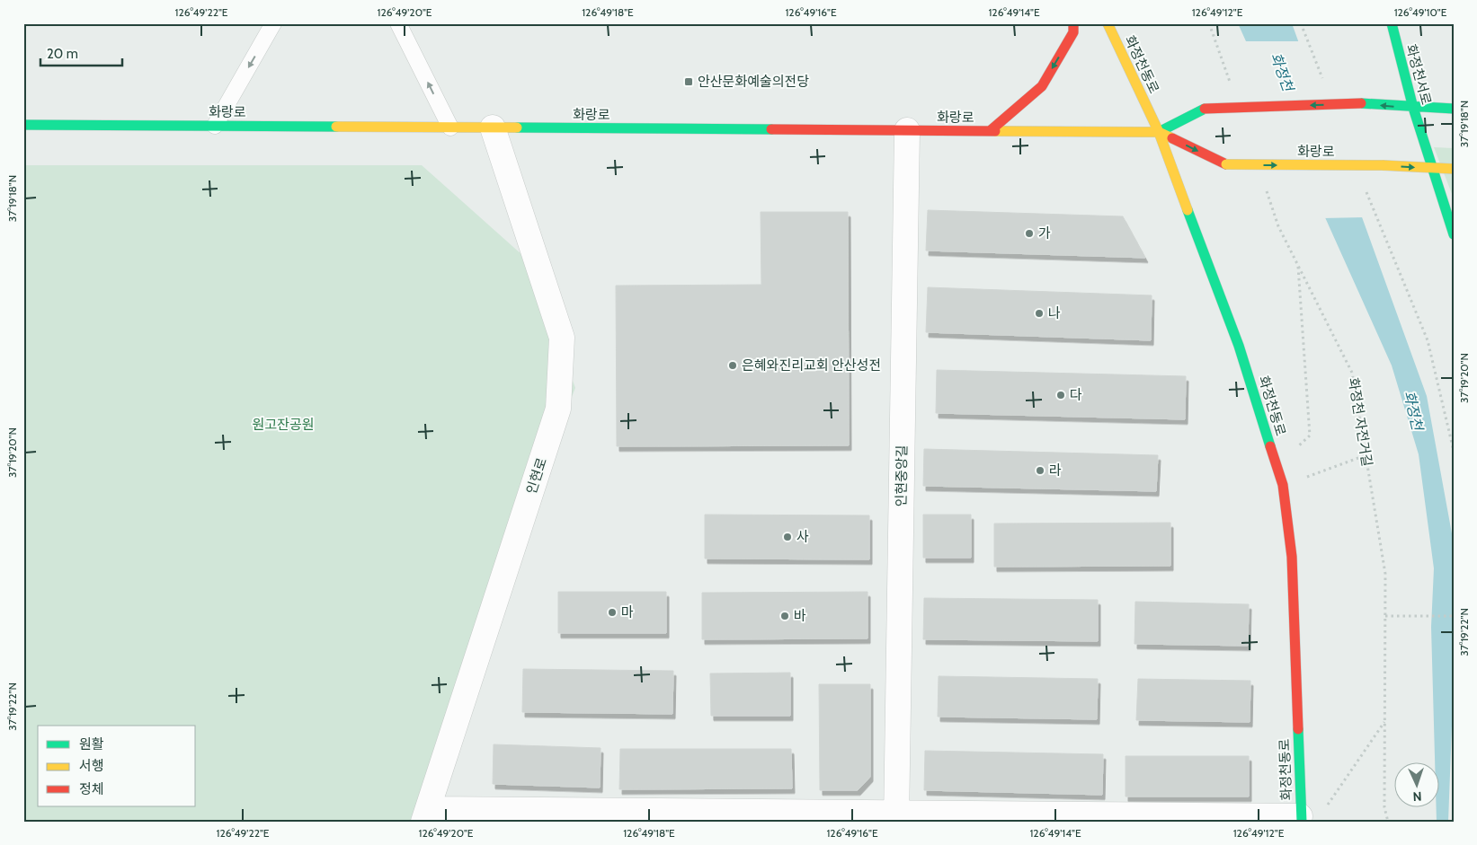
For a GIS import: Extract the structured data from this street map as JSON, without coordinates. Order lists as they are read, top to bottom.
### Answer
{
  "streets": {
    "street": [
      "화정천동로",
      "화정천서로",
      "화랑로",
      "인현로",
      "인현중앙길"
    ],
    "path": ["화정천 자전거길"]
  },
  "crossings": [
    ["화정천동로", "화랑로"],
    ["화정천서로", "화랑로"],
    ["화랑로", "인현로"],
    ["화랑로", "인현중앙길"]
  ],
  "water": ["화정천"],
  "parks": ["원고잔공원"],
  "places": {
    "transit": ["안산문화예술의전당"],
    "other": [
      "가",
      "나",
      "은혜와진리교회 안산성전",
      "다",
      "라",
      "사",
      "마",
      "바"
    ]
  },
  "legend": ["원활", "서행", "정체"],
  "scale_bar": "20 m",
  "north": "bottom",
  "coordinates": [
    "126°49'22\"E",
    "126°49'20\"E",
    "126°49'18\"E",
    "126°49'16\"E",
    "126°49'14\"E",
    "126°49'12\"E",
    "126°49'10\"E",
    "37°19'18\"N",
    "37°19'20\"N",
    "37°19'22\"N"
  ]
}
